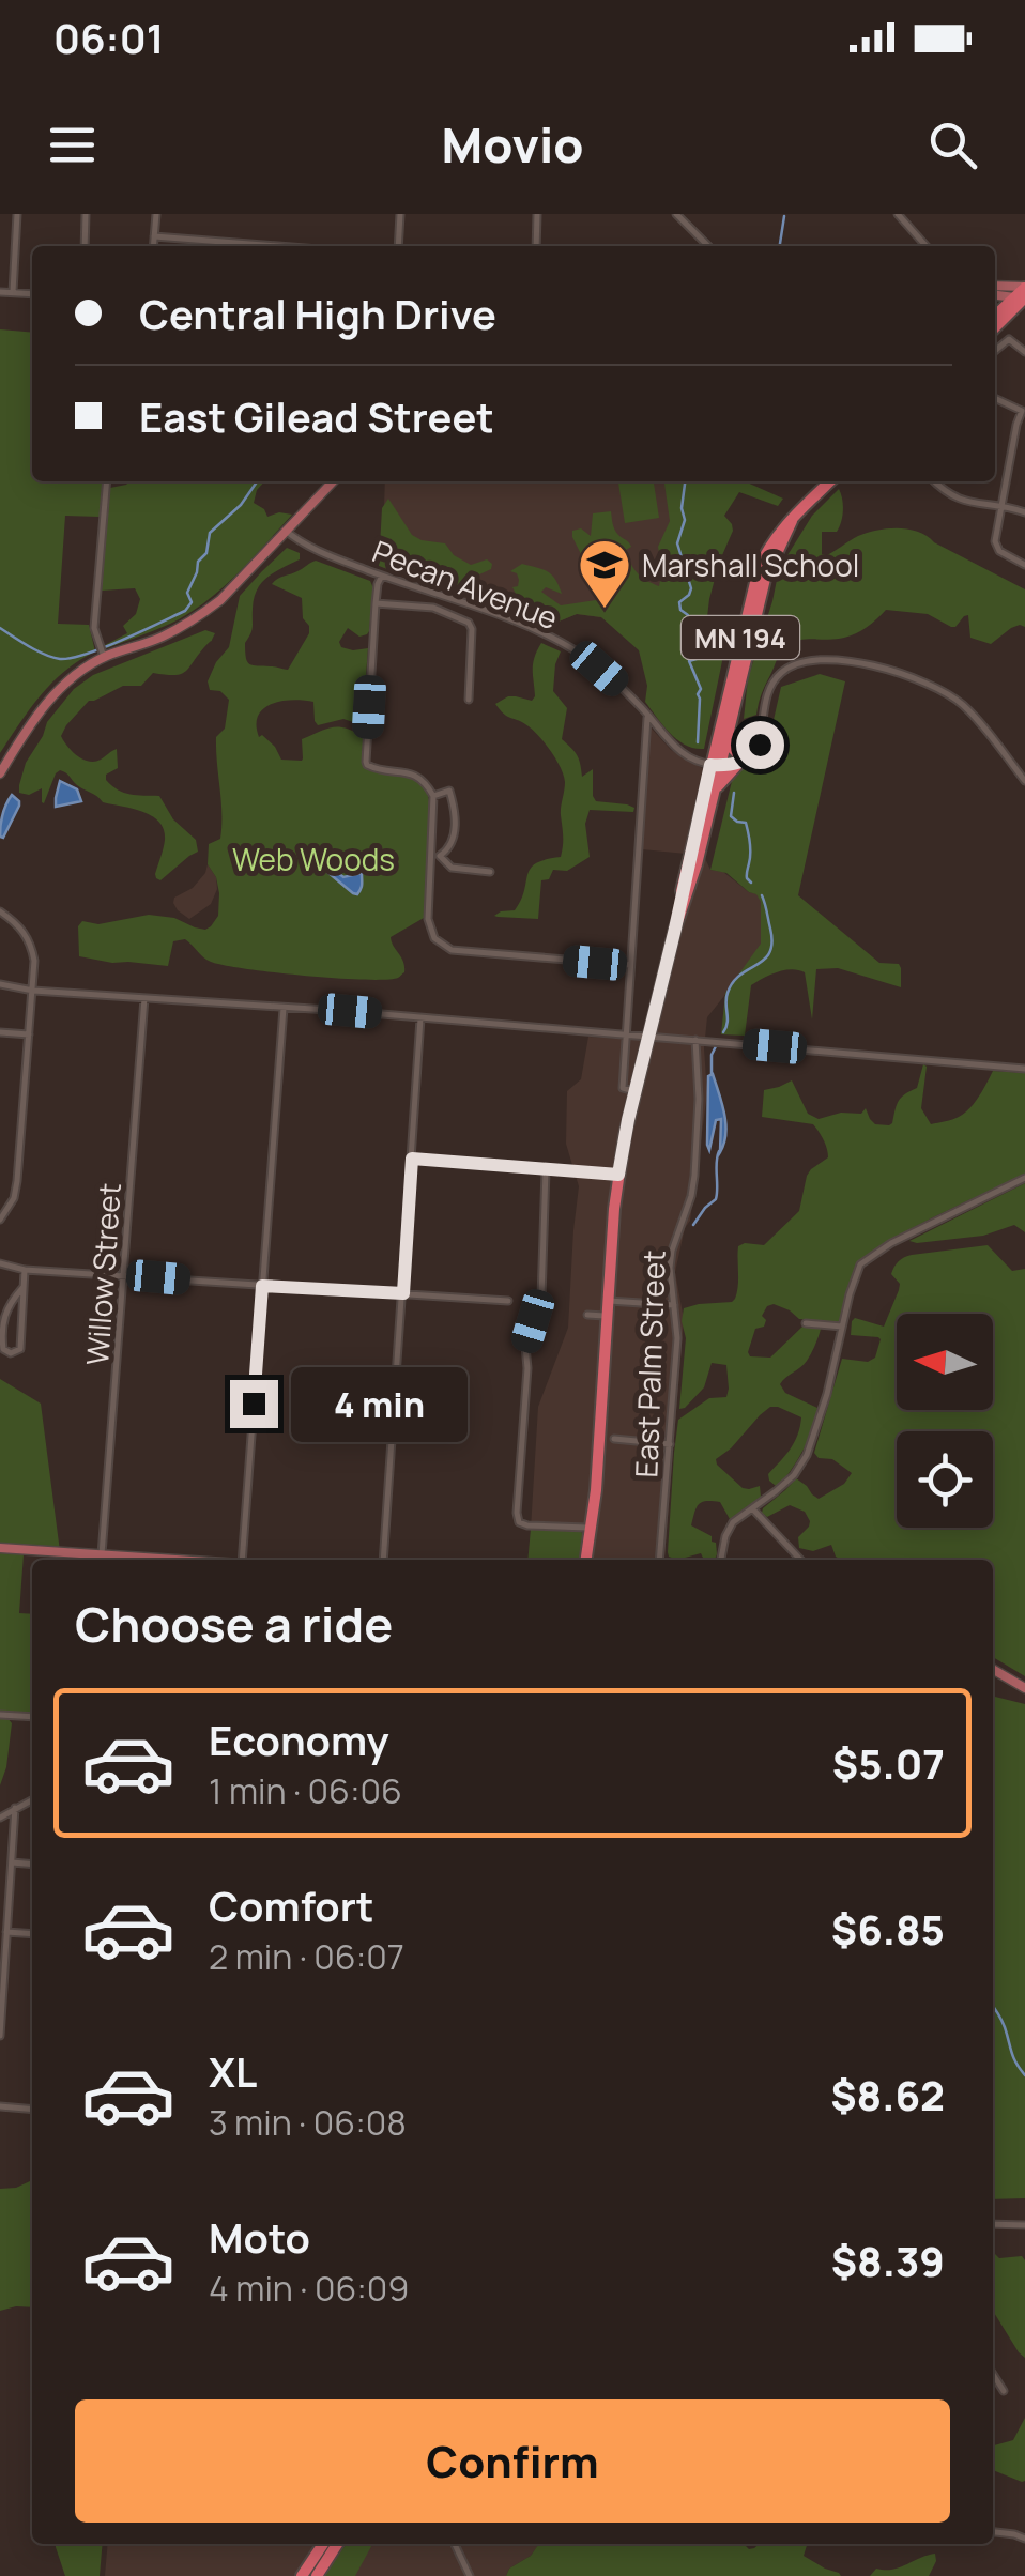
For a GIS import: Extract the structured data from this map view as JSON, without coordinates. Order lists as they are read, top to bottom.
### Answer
{
  "streets": {
    "highway": ["MN 194"],
    "street": ["Pecan Avenue", "Willow Street", "East Palm Street"]
  },
  "crossings": [
    ["Pecan Avenue", "MN 194"]
  ],
  "parks": ["Web Woods"],
  "places": {
    "school or university": ["Marshall School"]
  },
  "north": "left",
  "page": {
    "status": "06:01",
    "header": "Movio",
    "banner": ["Central High Drive", "East Gilead Street"],
    "bubble": "4 min",
    "heading": "Choose a ride",
    "list": [
      {
        "name": "Economy",
        "note": "1 min · 06:06",
        "value": "$5.07"
      },
      {
        "name": "Comfort",
        "note": "2 min · 06:07",
        "value": "$6.85"
      },
      {
        "name": "XL",
        "note": "3 min · 06:08",
        "value": "$8.62"
      },
      {
        "name": "Moto",
        "note": "4 min · 06:09",
        "value": "$8.39"
      }
    ],
    "buttons": "Confirm"
  }
}
